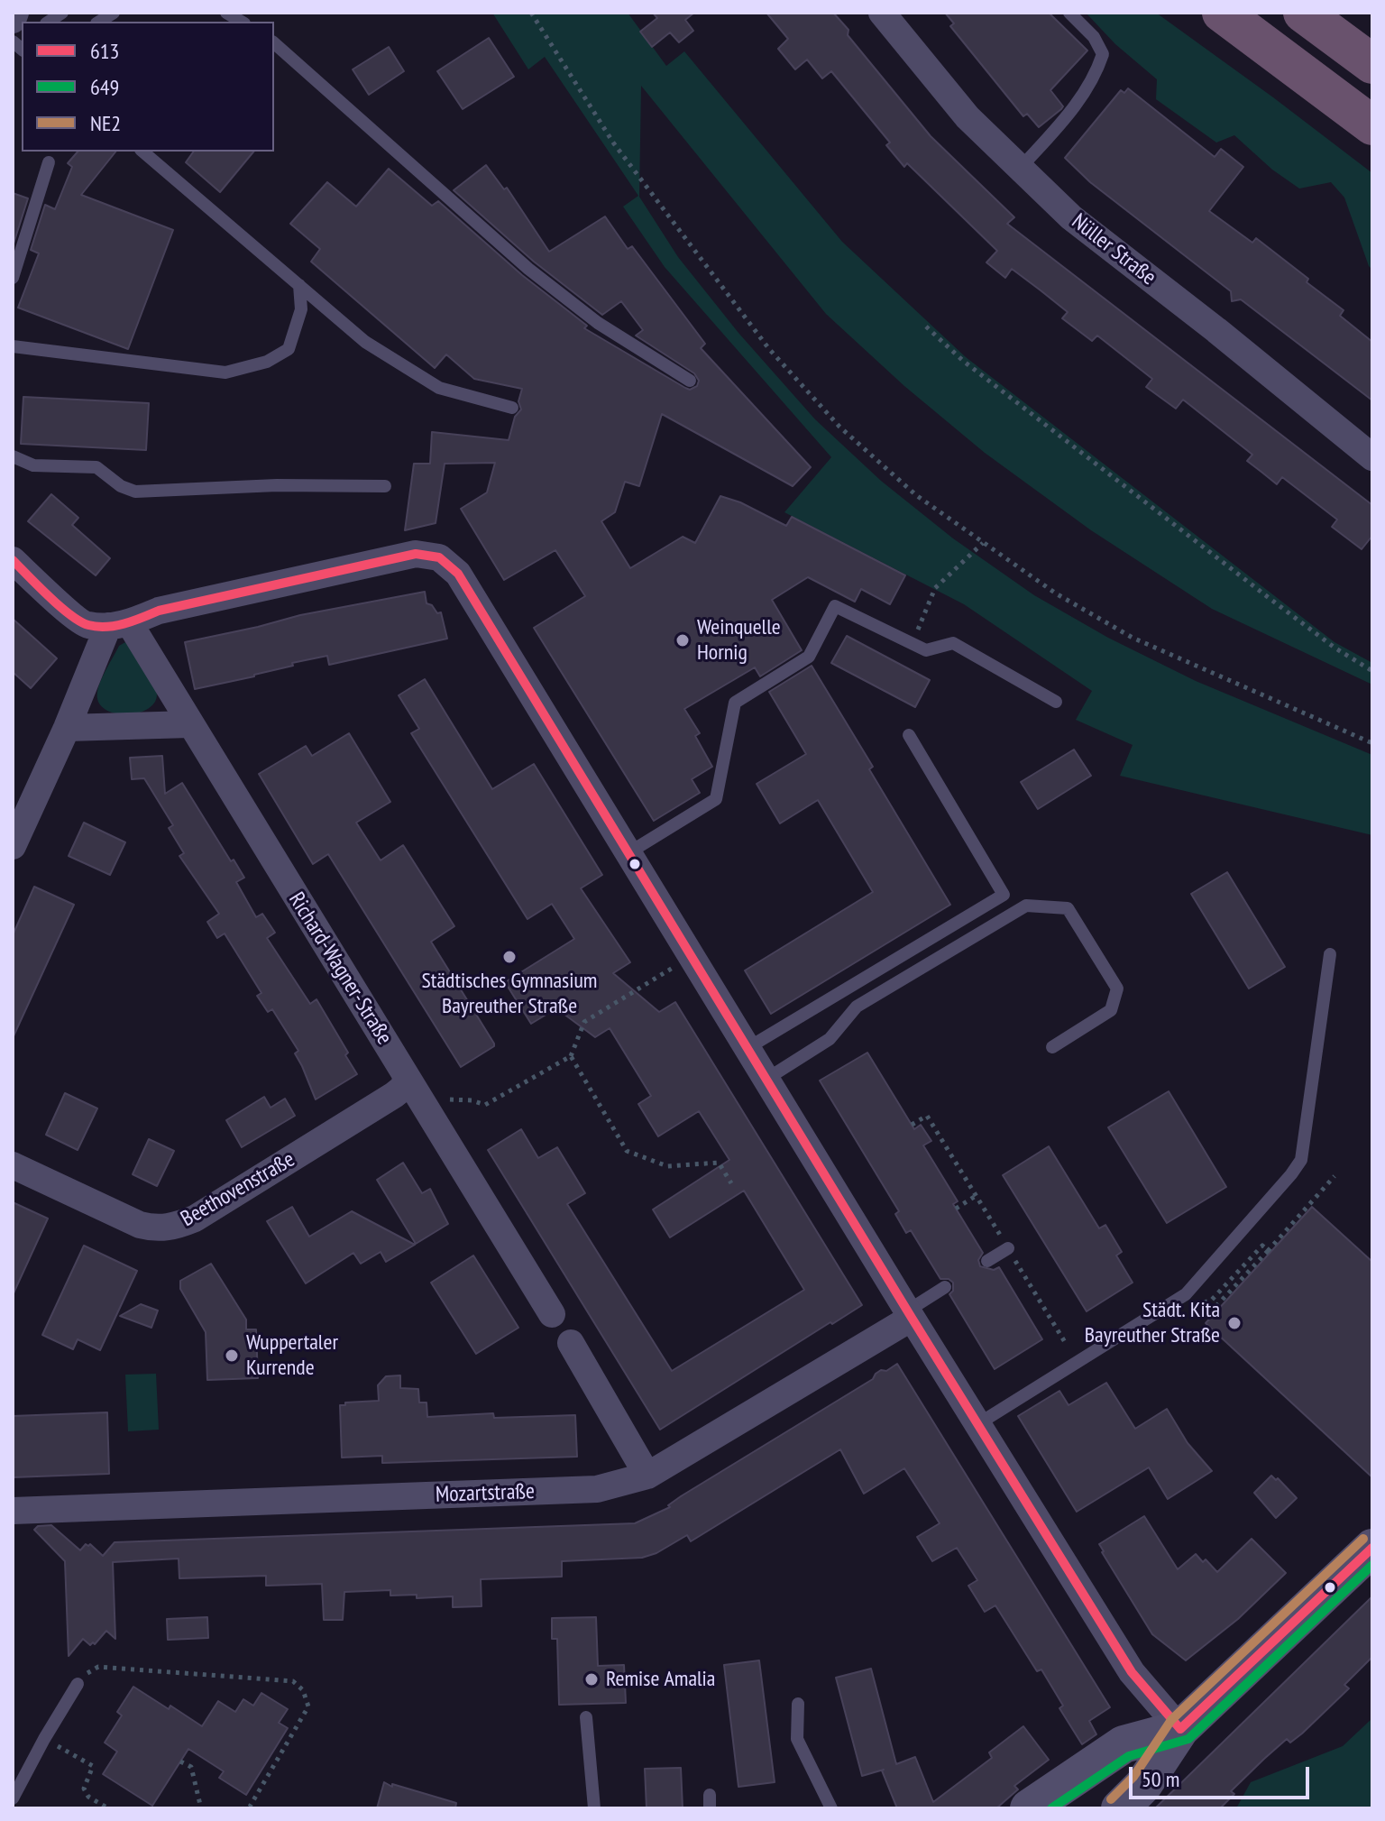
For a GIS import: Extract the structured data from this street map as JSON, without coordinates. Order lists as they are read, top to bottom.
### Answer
{
  "streets": {
    "street": [
      "Nüller Straße",
      "Richard-Wagner-Straße",
      "Beethovenstraße",
      "Mozartstraße"
    ]
  },
  "crossings": [
    ["Richard-Wagner-Straße", "Beethovenstraße"]
  ],
  "places": [
    "Weinquelle Hornig",
    "Städtisches Gymnasium Bayreuther Straße",
    "Städt. Kita Bayreuther Straße",
    "Wuppertaler Kurrende",
    "Remise Amalia"
  ],
  "lines": ["transit line 613", "transit line NE2", "transit line 649"],
  "legend": ["613", "649", "NE2"],
  "scale_bar": "50 m"
}
